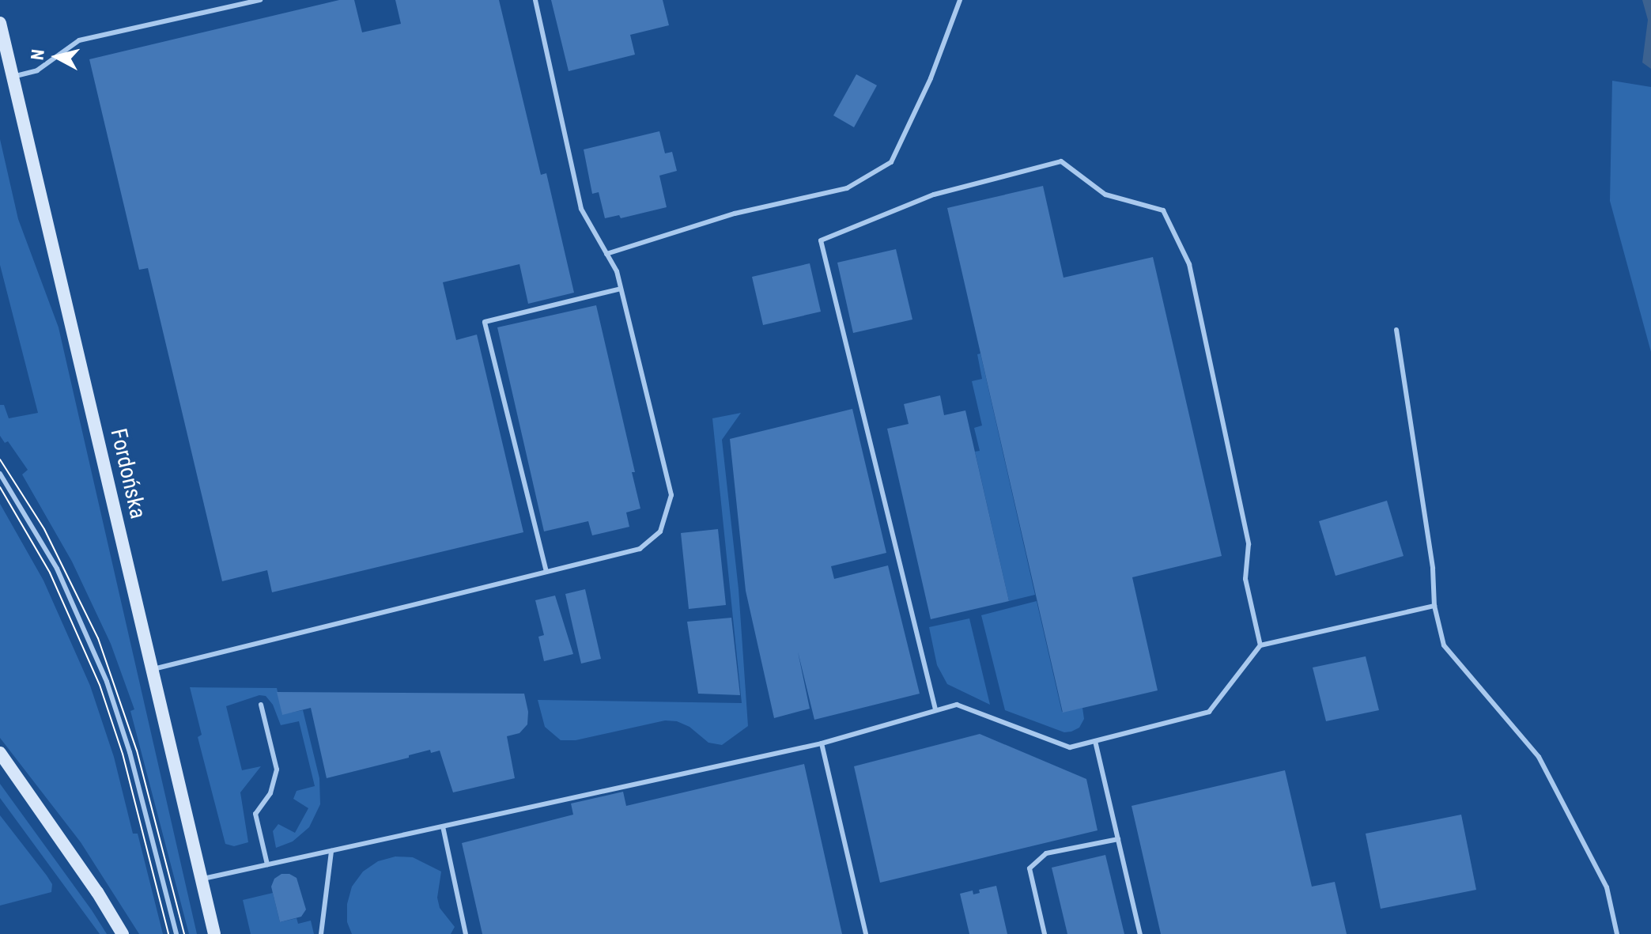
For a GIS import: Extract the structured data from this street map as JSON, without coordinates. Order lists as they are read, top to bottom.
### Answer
{
  "streets": {
    "main road": ["Fordońska"]
  },
  "north": "left"
}
